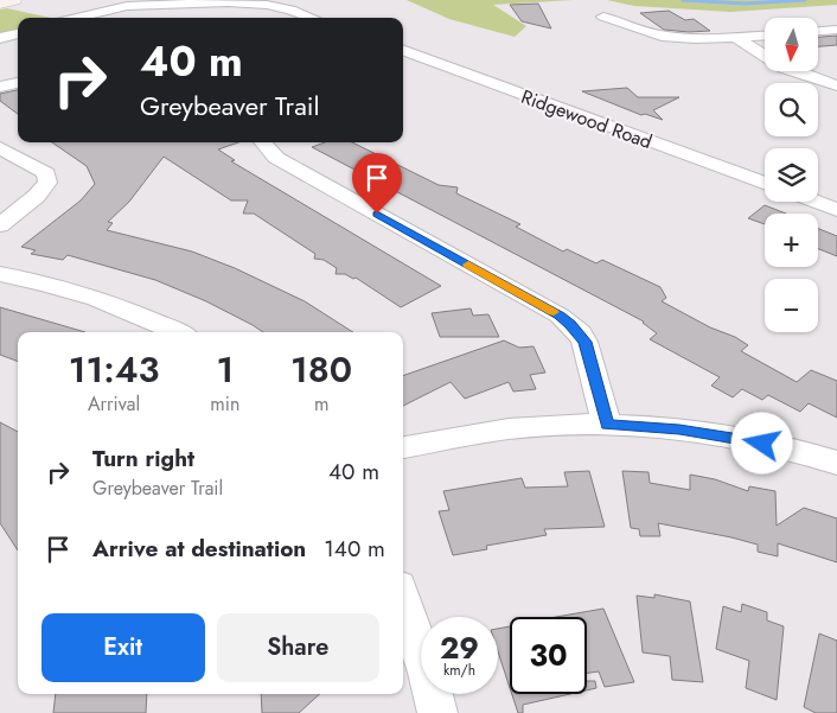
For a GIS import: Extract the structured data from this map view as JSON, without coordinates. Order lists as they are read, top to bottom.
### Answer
{
  "streets": {
    "street": ["Ridgewood Road"]
  },
  "north": "bottom",
  "page": {
    "map_buttons": ["+", "−"],
    "turn": ["40 m", "Greybeaver Trail"],
    "eta": [
      "11:43",
      "Arrival",
      "1",
      "min",
      "180",
      "m"
    ],
    "list": [
      {
        "name": "Turn right",
        "note": "Greybeaver Trail",
        "value": "40 m"
      },
      {
        "name": "Arrive at destination",
        "value": "140 m"
      }
    ],
    "buttons": ["Exit", "Share"],
    "speed": "29 km/h",
    "limit": "30"
  }
}
